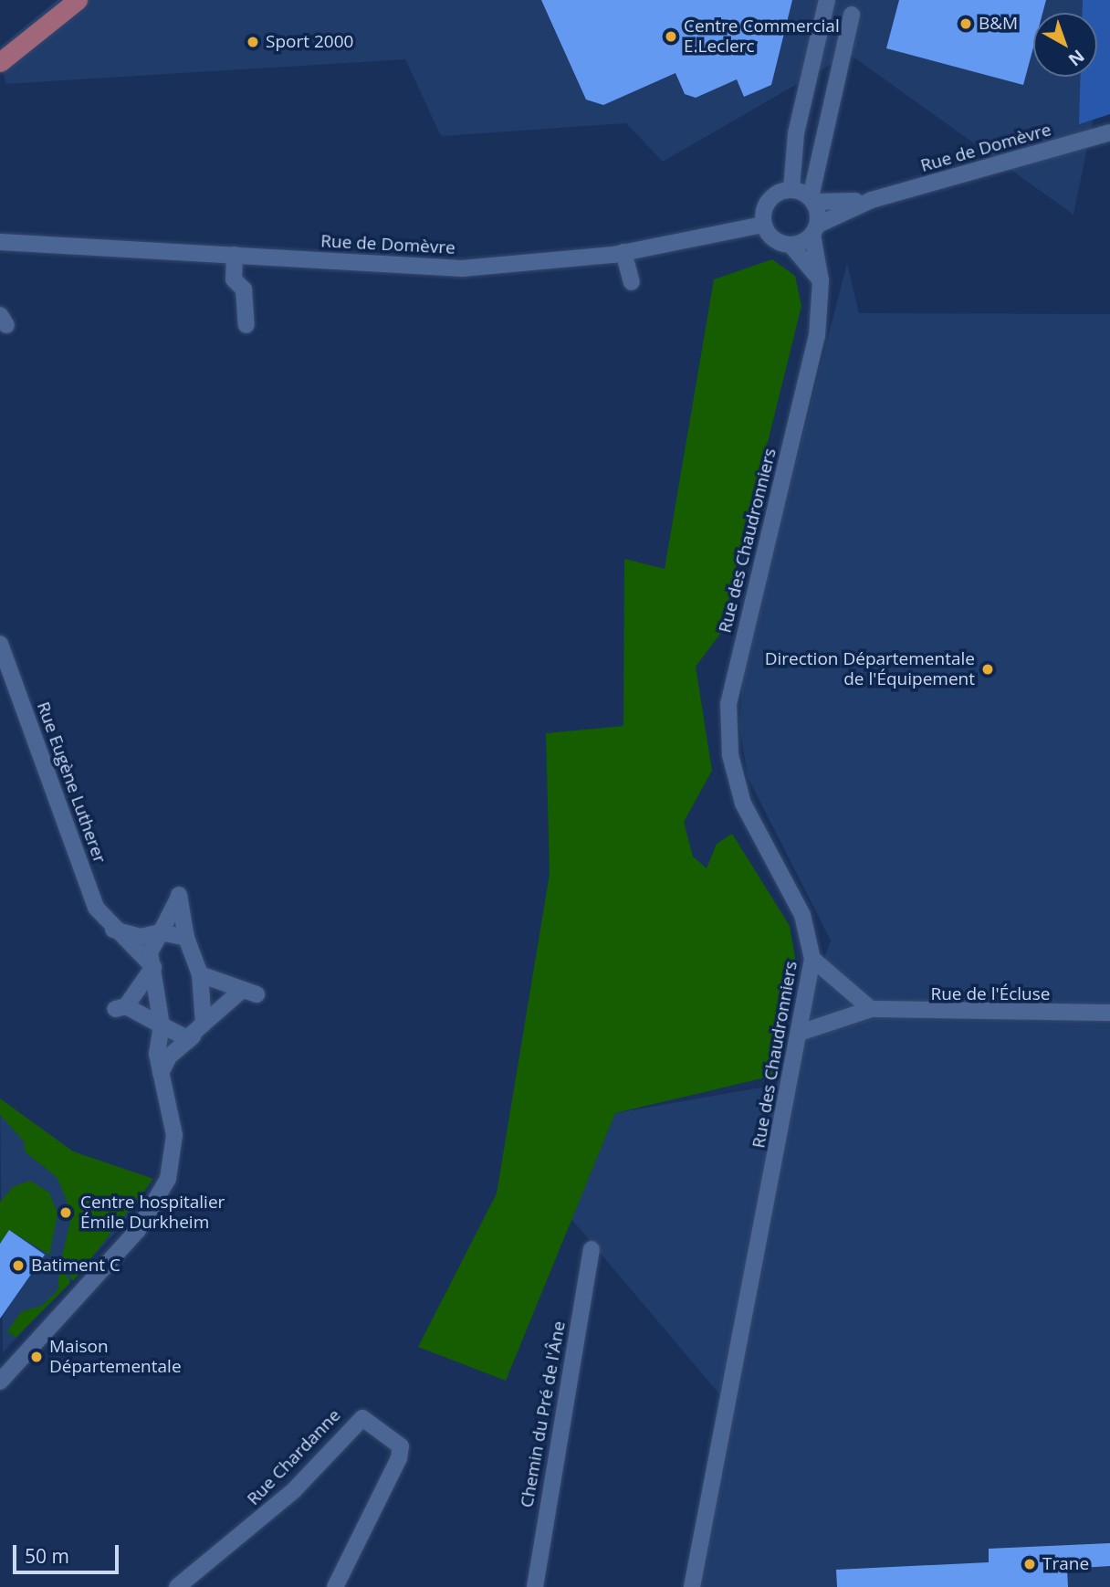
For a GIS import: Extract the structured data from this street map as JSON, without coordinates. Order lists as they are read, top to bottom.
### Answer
{
  "streets": {
    "street": [
      "Rue de Domèvre",
      "Rue des Chaudronniers",
      "Rue Eugène Lutherer",
      "Rue de l'Écluse",
      "Chemin du Pré de l'Âne",
      "Rue Chardanne"
    ]
  },
  "crossings": [
    ["Rue de Domèvre", "Rue des Chaudronniers"],
    ["Rue des Chaudronniers", "Rue de l'Écluse"]
  ],
  "places": [
    "B&M",
    "Centre Commercial E.Leclerc",
    "Sport 2000",
    "Direction Départementale de l'Équipement",
    "Centre hospitalier Émile Durkheim",
    "Batiment C",
    "Maison Départementale",
    "Trane"
  ],
  "scale_bar": "50 m",
  "north": "bottom right"
}
